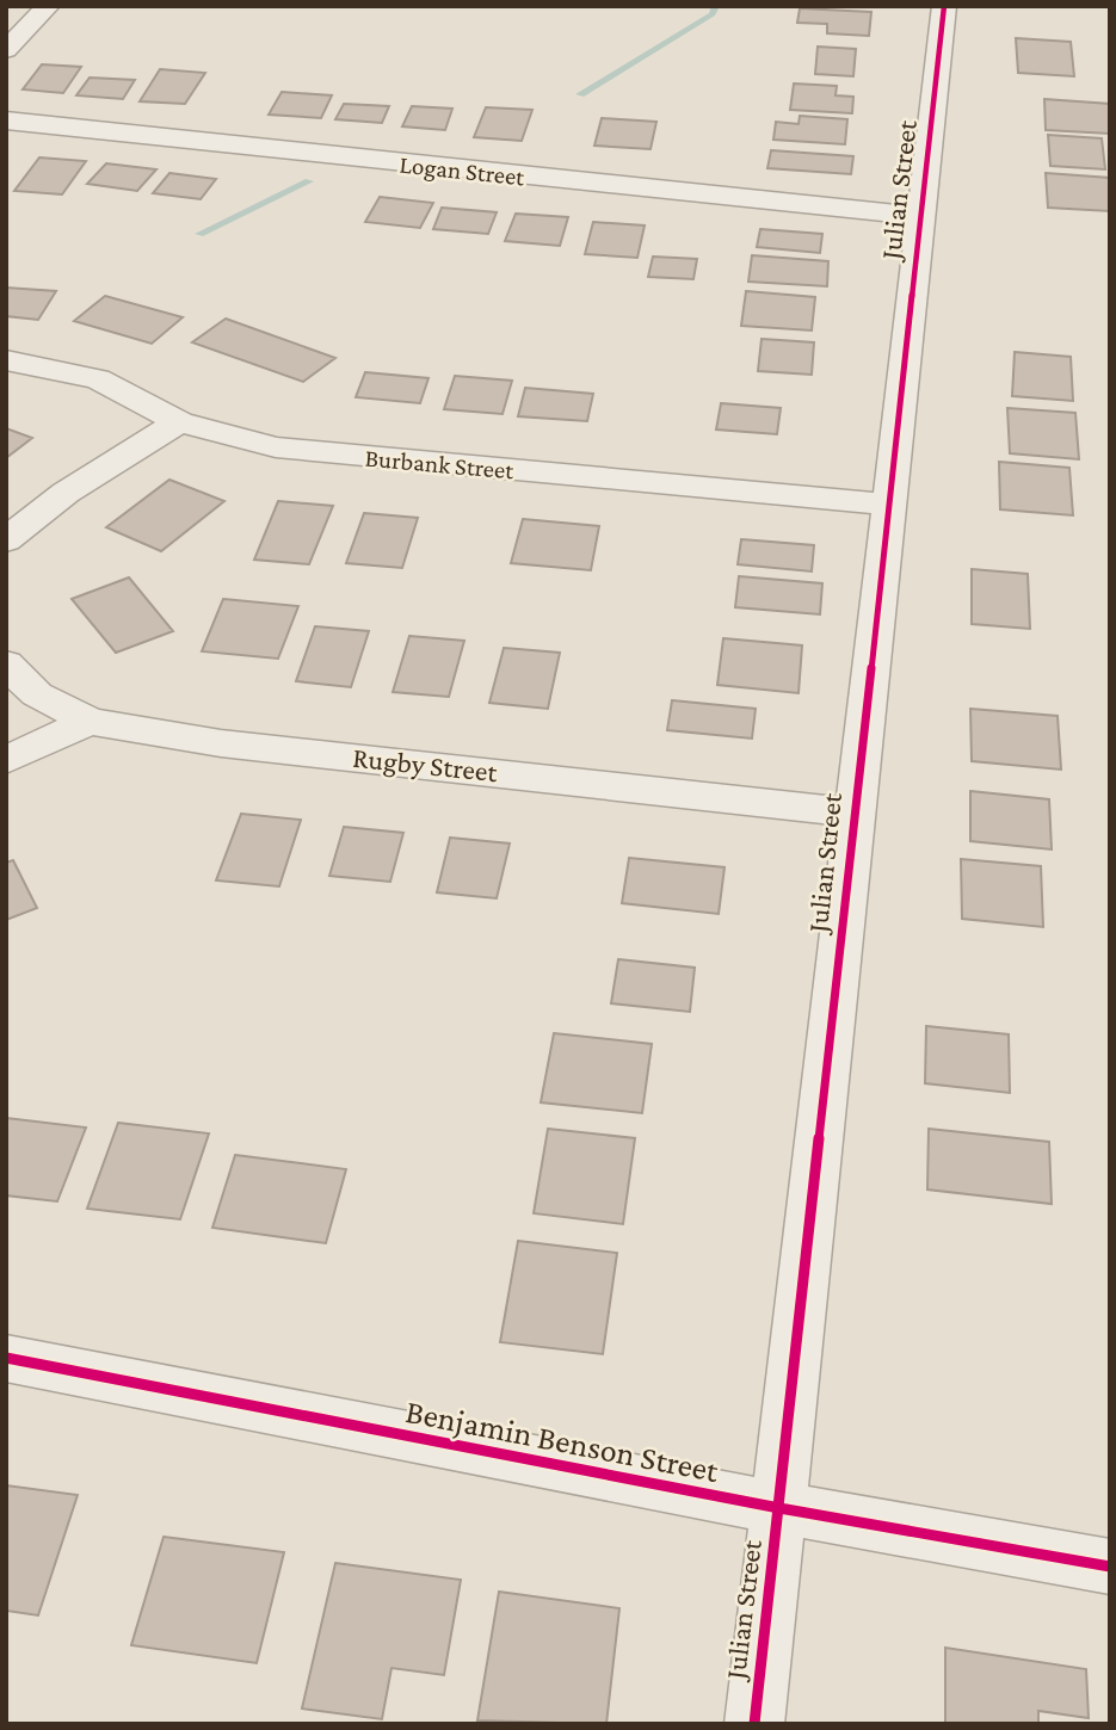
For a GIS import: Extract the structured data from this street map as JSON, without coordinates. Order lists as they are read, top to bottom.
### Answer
{
  "streets": {
    "street": [
      "Logan Street",
      "Julian Street",
      "Burbank Street",
      "Rugby Street",
      "Benjamin Benson Street"
    ]
  },
  "crossings": [
    ["Logan Street", "Julian Street"],
    ["Julian Street", "Burbank Street"],
    ["Julian Street", "Rugby Street"],
    ["Julian Street", "Benjamin Benson Street"]
  ]
}
